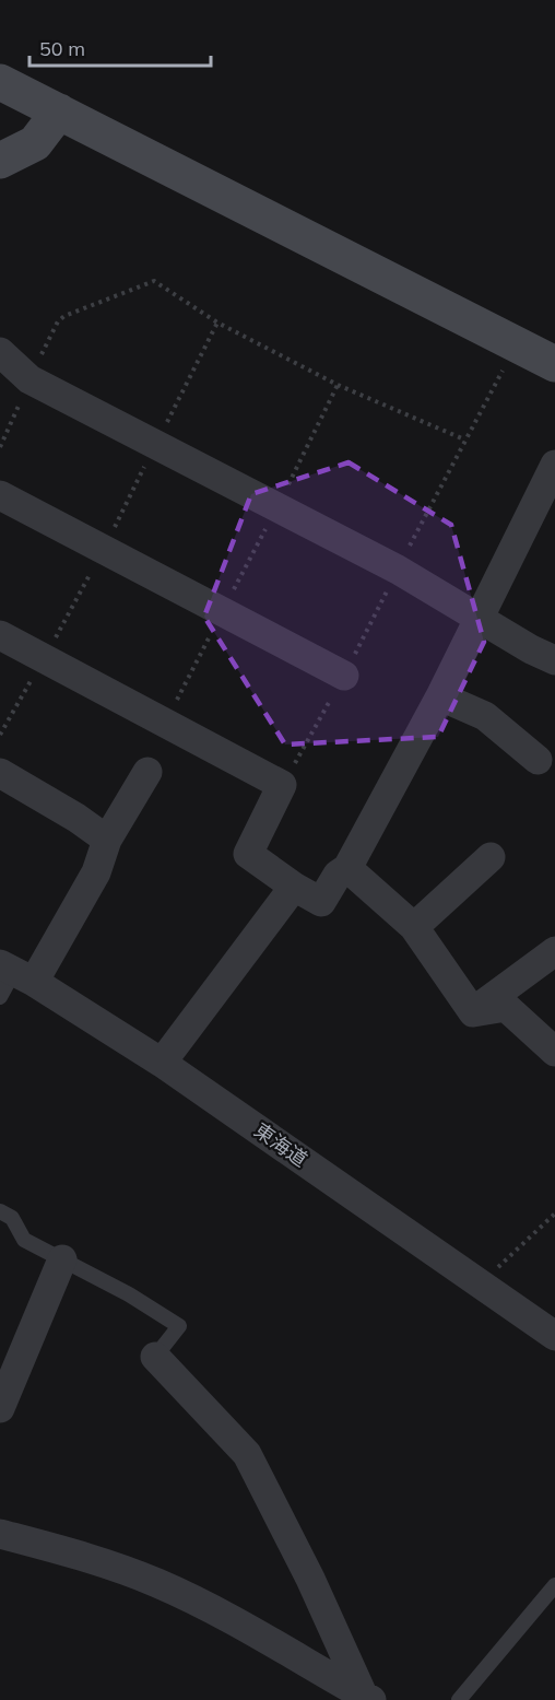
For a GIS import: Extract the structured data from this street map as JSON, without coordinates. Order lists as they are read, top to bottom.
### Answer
{
  "streets": {
    "street": ["東海道"]
  },
  "scale_bar": "50 m"
}
